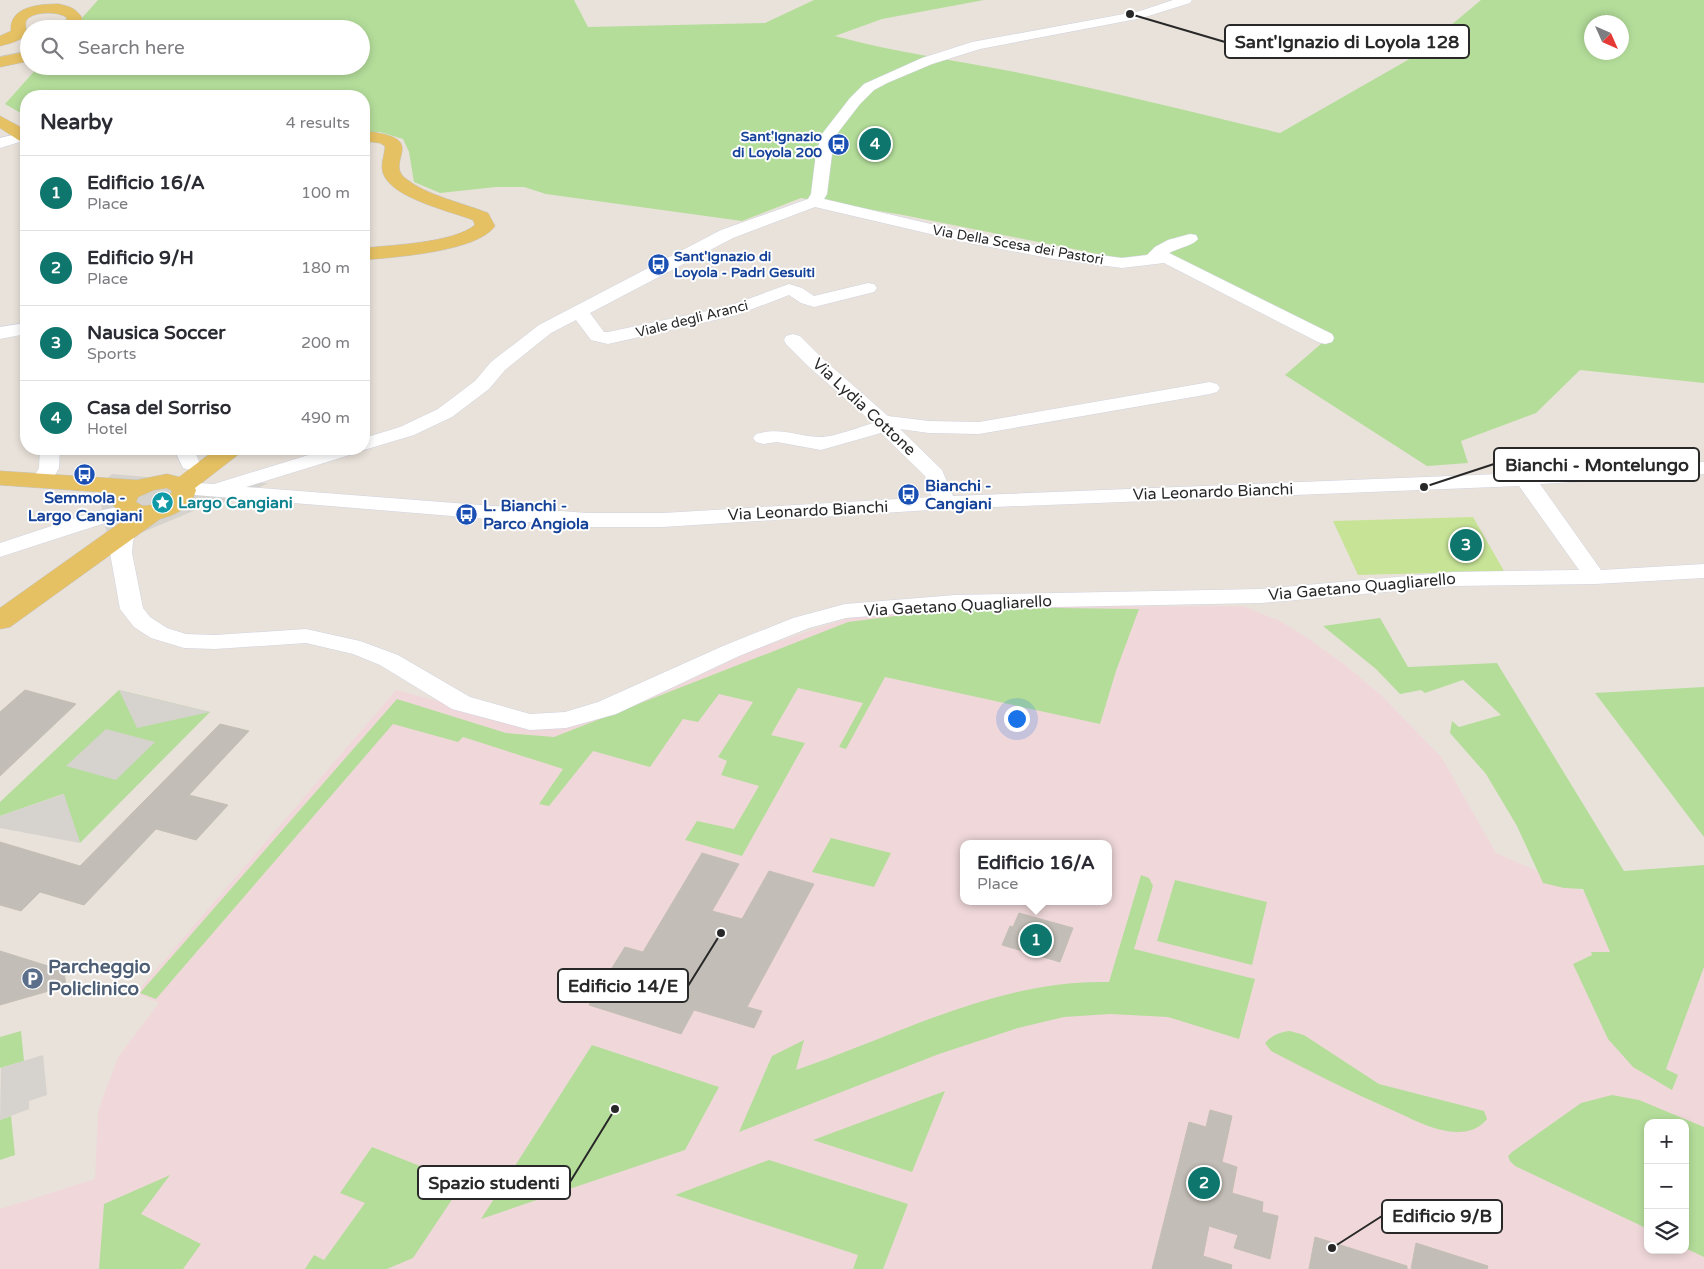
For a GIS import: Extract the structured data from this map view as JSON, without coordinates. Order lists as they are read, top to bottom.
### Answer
{
  "streets": {
    "street": [
      "Via Della Scesa dei Pastori",
      "Viale degli Aranci",
      "Via Lydia Cottone",
      "Via Leonardo Bianchi",
      "Via Gaetano Quagliarello"
    ]
  },
  "crossings": [
    ["Via Lydia Cottone", "Via Leonardo Bianchi"]
  ],
  "places": {
    "other": [
      "Sant'Ignazio di Loyola 128",
      "Bianchi - Montelungo",
      "Edificio 14/E",
      "Spazio studenti",
      "Edificio 9/B"
    ],
    "bus stop": [
      "Sant'Ignazio di Loyola 200",
      "Sant'Ignazio di Loyola - Padri Gesuiti",
      "Semmola - Largo Cangiani",
      "Bianchi - Cangiani",
      "L. Bianchi - Parco Angiola"
    ],
    "place": ["Largo Cangiani"],
    "parking": ["Parcheggio Policlinico"]
  },
  "north": "bottom right",
  "page": {
    "search": "Search here",
    "heading": ["Nearby", "4 results"],
    "pins": [
      "4",
      "3",
      "1",
      "2"
    ],
    "list": [
      {
        "mark": "1",
        "name": "Edificio 16/A",
        "note": "Place",
        "value": "100 m"
      },
      {
        "mark": "2",
        "name": "Edificio 9/H",
        "note": "Place",
        "value": "180 m"
      },
      {
        "mark": "3",
        "name": "Nausica Soccer",
        "note": "Sports",
        "value": "200 m"
      },
      {
        "mark": "4",
        "name": "Casa del Sorriso",
        "note": "Hotel",
        "value": "490 m"
      }
    ],
    "popup": ["Edificio 16/A", "Place"],
    "map_buttons": ["+", "−"]
  }
}
